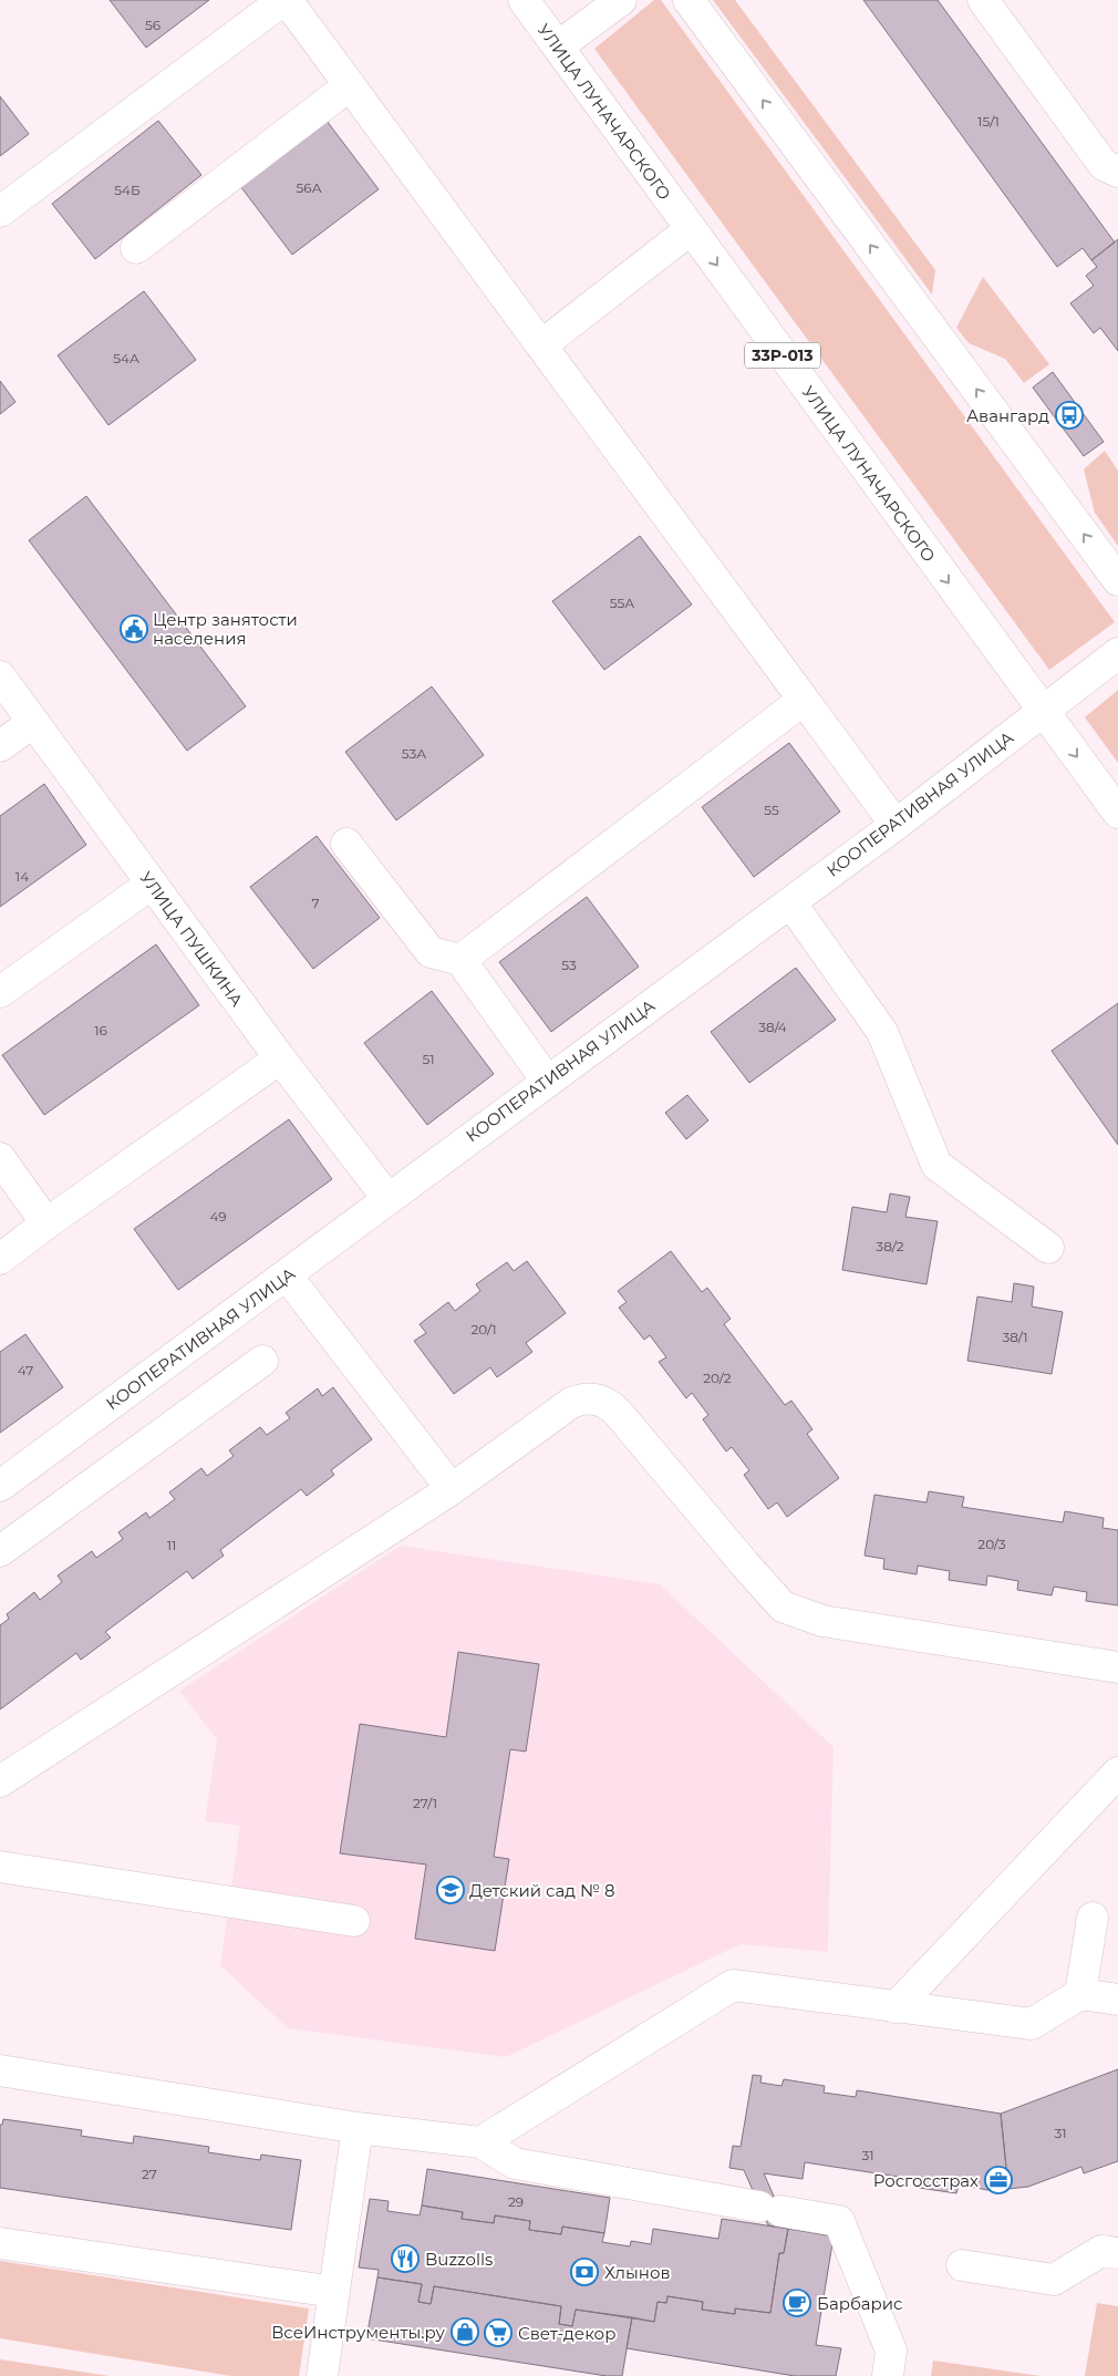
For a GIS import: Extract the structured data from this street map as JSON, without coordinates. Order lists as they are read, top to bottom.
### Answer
{
  "streets": {
    "street": [
      "УЛИЦА ЛУНАЧАРСКОГО",
      "33Р-013",
      "КООПЕРАТИВНАЯ УЛИЦА",
      "УЛИЦА ПУШКИНА"
    ]
  },
  "crossings": [
    ["УЛИЦА ЛУНАЧАРСКОГО", "КООПЕРАТИВНАЯ УЛИЦА"],
    ["КООПЕРАТИВНАЯ УЛИЦА", "УЛИЦА ПУШКИНА"]
  ],
  "places": {
    "bus stop": ["Авангард"],
    "public building": ["Центр занятости населения"],
    "school or university": ["Детский сад № 8"],
    "office": ["Росгосстрах"],
    "restaurant": ["Buzzolls"],
    "bank": ["Хлынов"],
    "cafe": ["Барбарис"],
    "shop": ["ВсеИнструменты.ру"],
    "supermarket": ["Свет-декор"]
  },
  "house_numbers": [
    "56",
    "15/1",
    "56А",
    "54Б",
    "54А",
    "55А",
    "53А",
    "55",
    "14",
    "7",
    "53",
    "38/4",
    "16",
    "51",
    "49",
    "38/2",
    "20/1",
    "38/1",
    "47",
    "20/2",
    "20/3",
    "11",
    "27/1",
    "31",
    "31",
    "27",
    "29"
  ]
}
